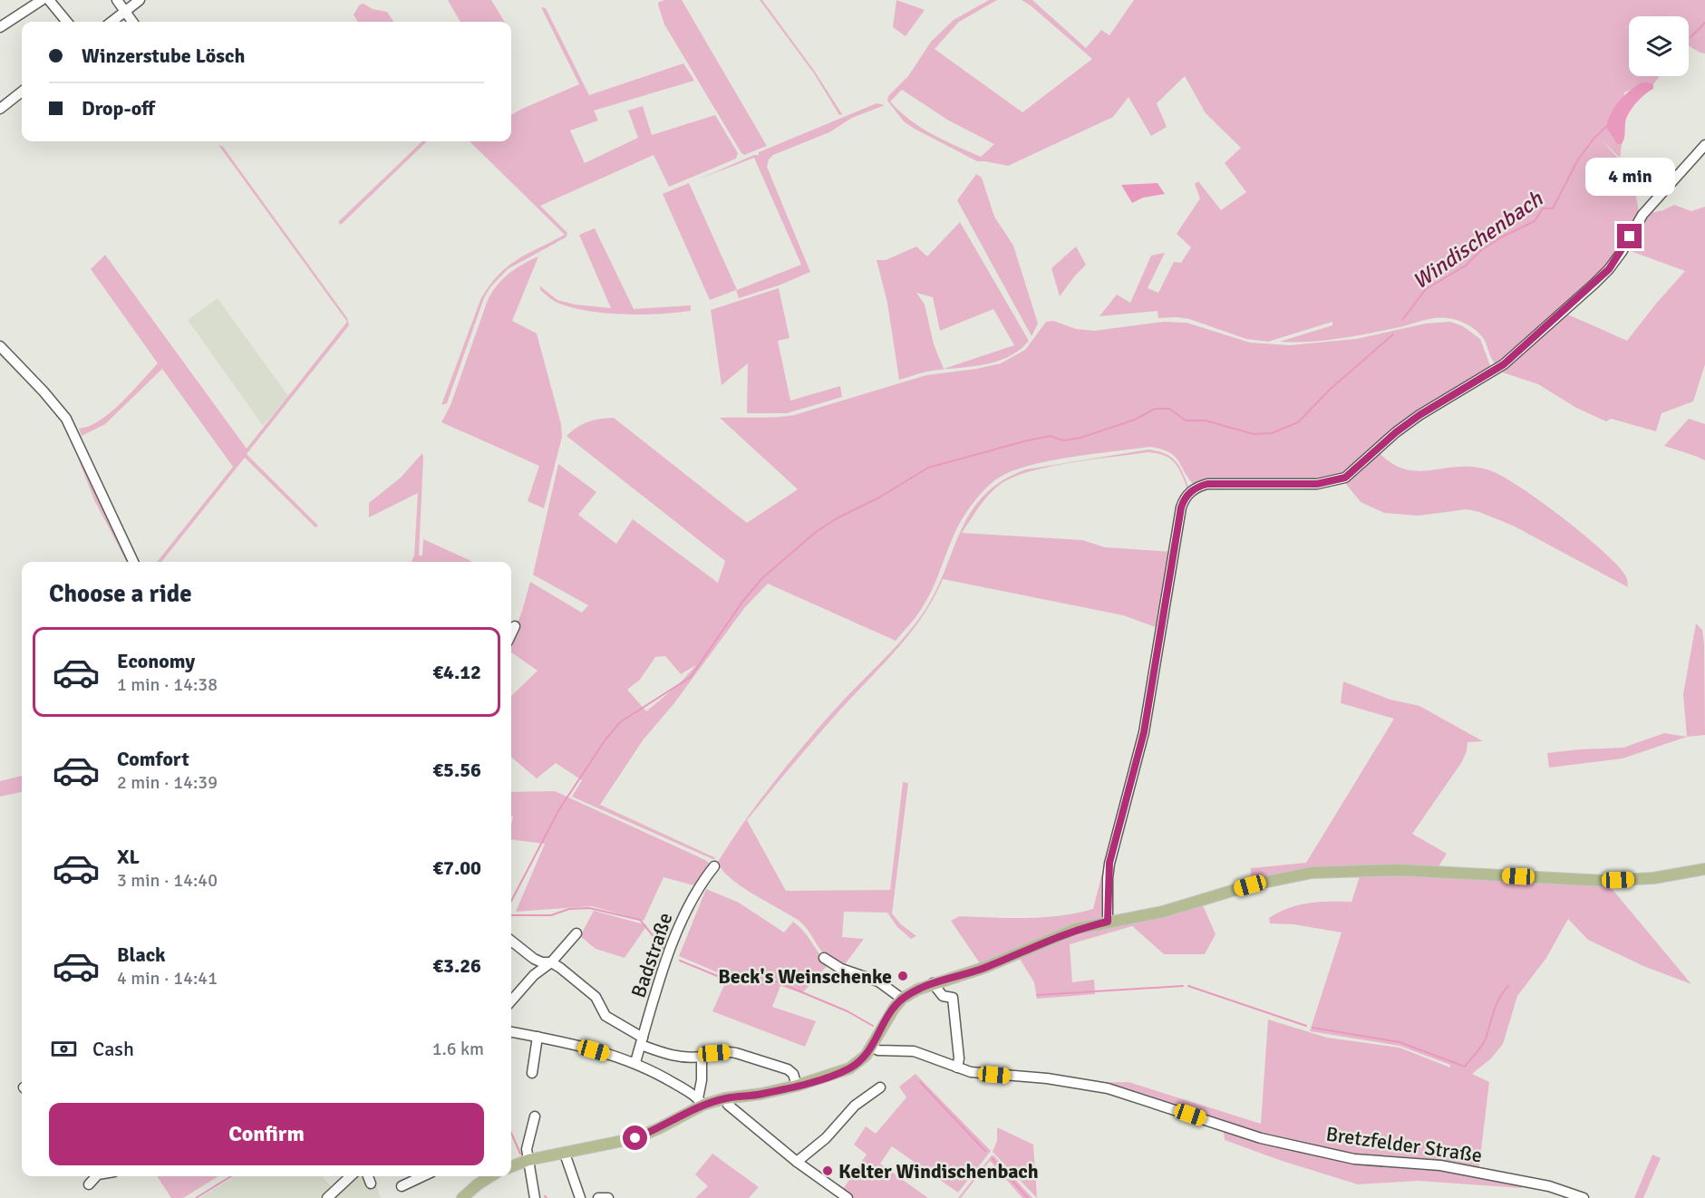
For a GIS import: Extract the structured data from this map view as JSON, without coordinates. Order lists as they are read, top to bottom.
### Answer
{
  "streets": {
    "street": ["Badstraße", "Bretzfelder Straße"]
  },
  "water": ["Windischenbach"],
  "places": ["Beck's Weinschenke", "Kelter Windischenbach"],
  "page": {
    "banner": ["Winzerstube Lösch", "Drop-off"],
    "bubble": "4 min",
    "heading": "Choose a ride",
    "list": [
      {
        "name": "Economy",
        "note": "1 min · 14:38",
        "value": "€4.12"
      },
      {
        "name": "Comfort",
        "note": "2 min · 14:39",
        "value": "€5.56"
      },
      {
        "name": "XL",
        "note": "3 min · 14:40",
        "value": "€7.00"
      },
      {
        "name": "Black",
        "note": "4 min · 14:41",
        "value": "€3.26"
      }
    ],
    "pay": ["Cash", "1.6 km"],
    "buttons": "Confirm"
  }
}
